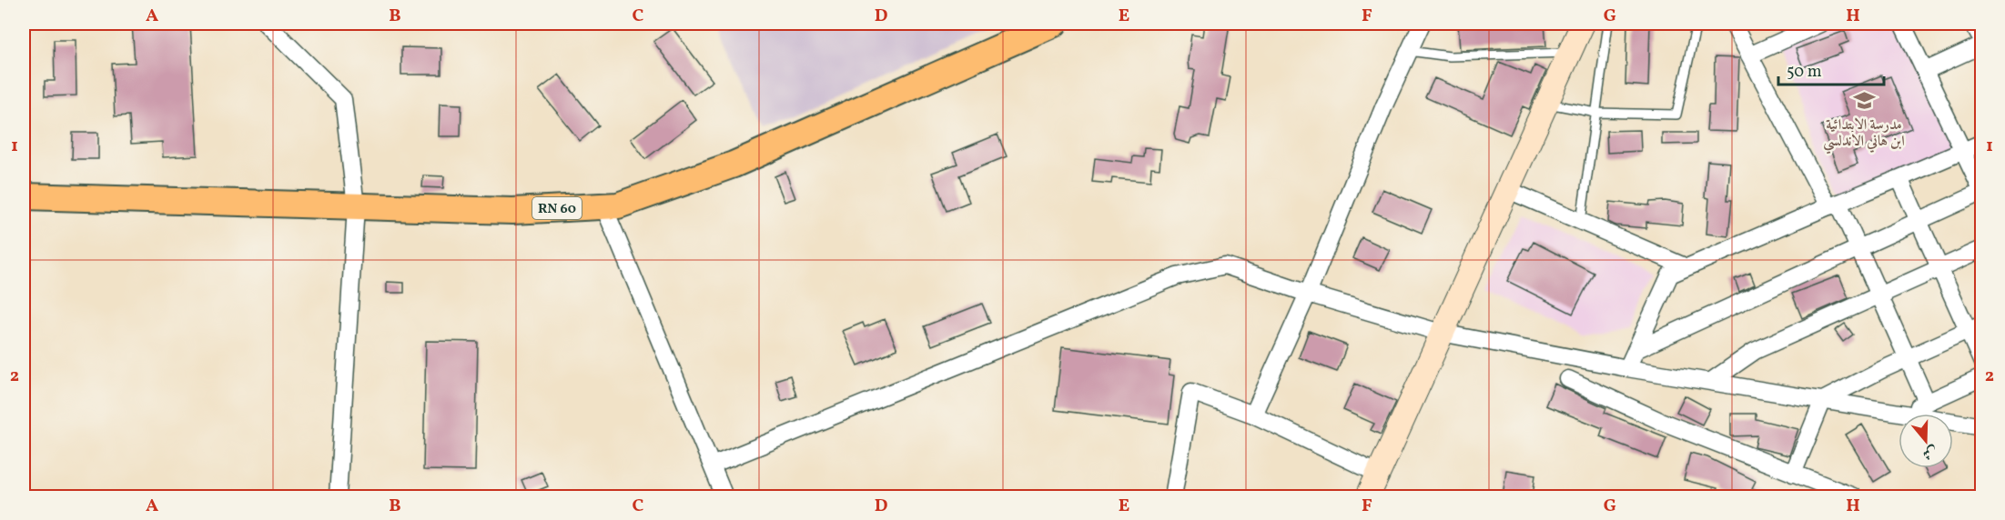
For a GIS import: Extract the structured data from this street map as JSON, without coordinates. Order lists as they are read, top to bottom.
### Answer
{
  "streets": {
    "main road": ["RN 60"]
  },
  "places": {
    "school or university": ["مدرسة الابتدائية ابن هاني الاندلسي"]
  },
  "scale_bar": "50 m",
  "north": "bottom",
  "grid": {
    "columns": [
      "A",
      "B",
      "C",
      "D",
      "E",
      "F",
      "G",
      "H"
    ],
    "rows": ["1", "2"]
  }
}
